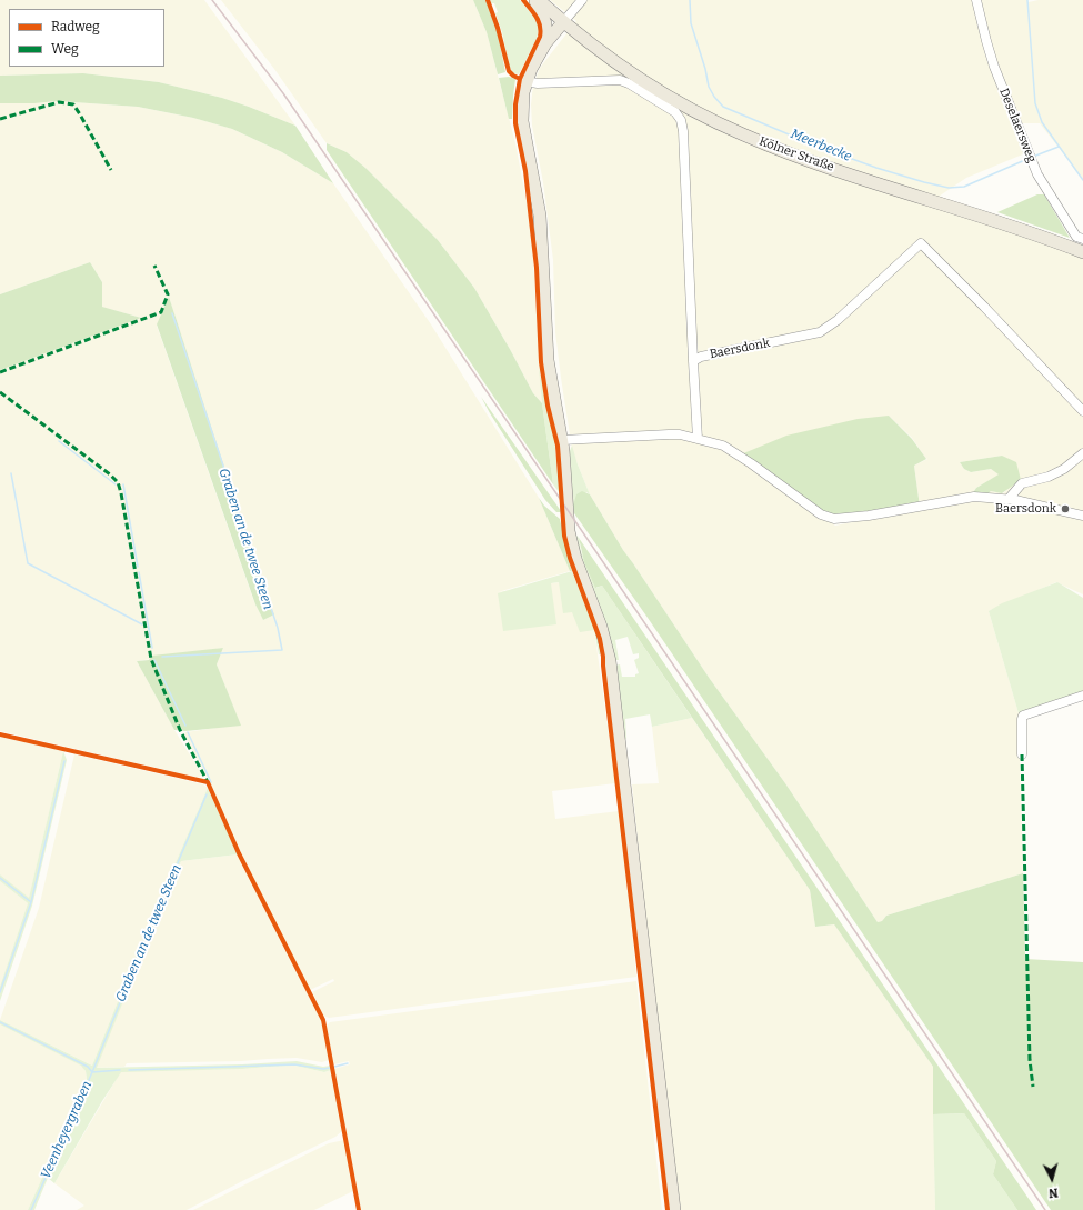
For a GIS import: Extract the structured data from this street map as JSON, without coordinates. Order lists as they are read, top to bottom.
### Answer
{
  "streets": {
    "main road": ["Kölner Straße"],
    "street": ["Deselaersweg", "Baersdonk"]
  },
  "water": ["Meerbecke", "Graben an de twee Steen", "Veenheyergraben"],
  "places": ["Baersdonk"],
  "legend": ["Radweg", "Weg"],
  "north": "bottom"
}
